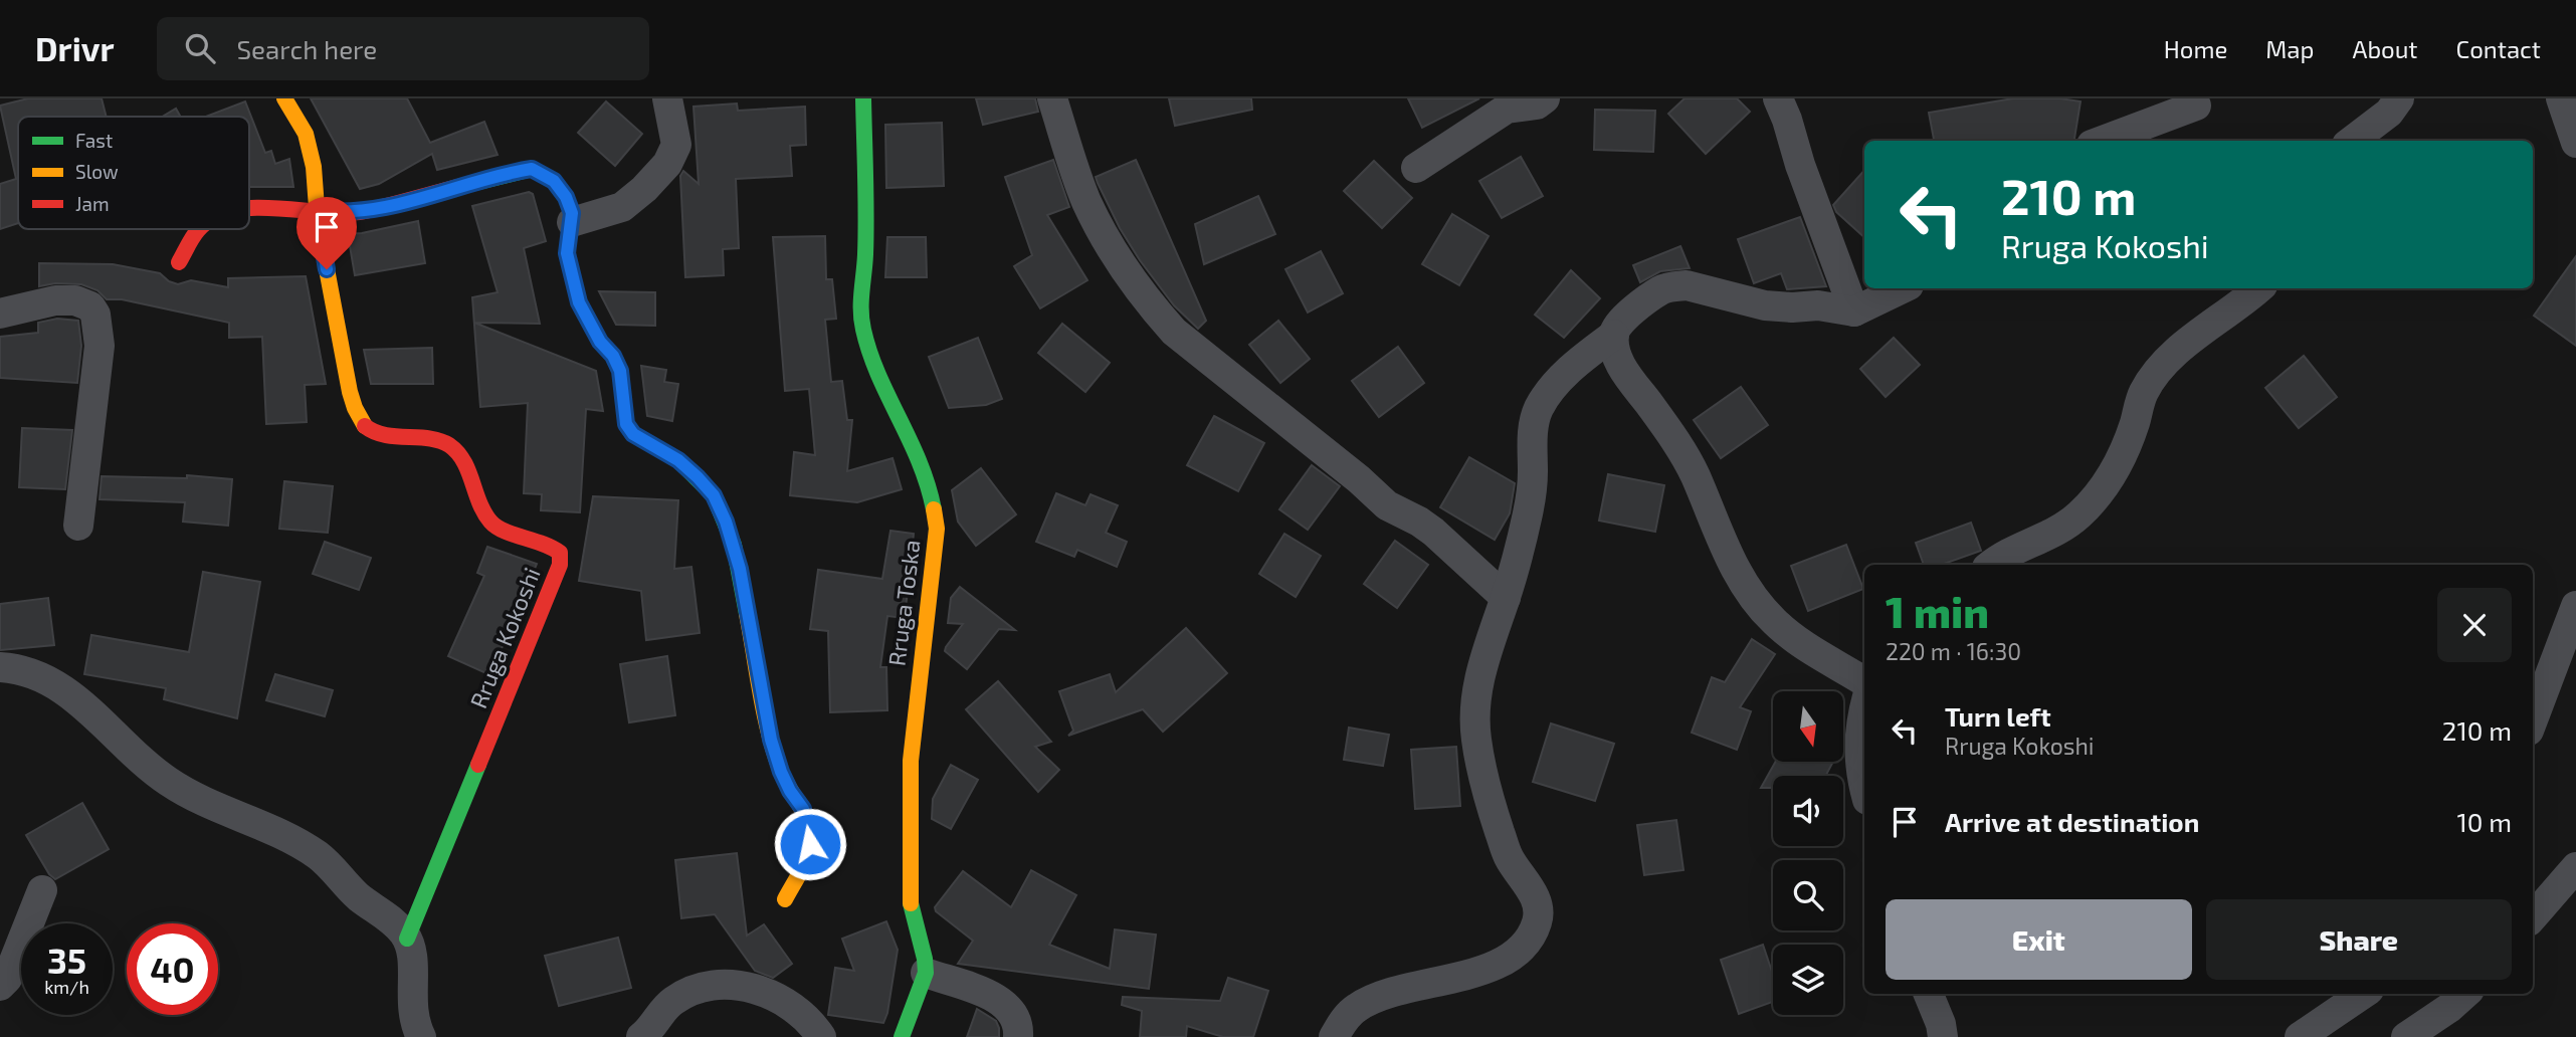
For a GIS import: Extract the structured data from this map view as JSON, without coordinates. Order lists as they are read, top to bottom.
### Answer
{
  "streets": {
    "street": ["Rruga Toska", "Rruga Kokoshi"]
  },
  "legend": ["Fast", "Slow", "Jam"],
  "north": "bottom",
  "page": {
    "header": "Drivr",
    "search": "Search here",
    "nav": [
      "Home",
      "Map",
      "About",
      "Contact"
    ],
    "turn": ["210 m", "Rruga Kokoshi"],
    "heading": ["1 min", "220 m · 16:30"],
    "list": [
      {
        "name": "Turn left",
        "note": "Rruga Kokoshi",
        "value": "210 m"
      },
      {
        "name": "Arrive at destination",
        "value": "10 m"
      }
    ],
    "buttons": ["Exit", "Share"],
    "speed": "35 km/h",
    "limit": "40"
  }
}
